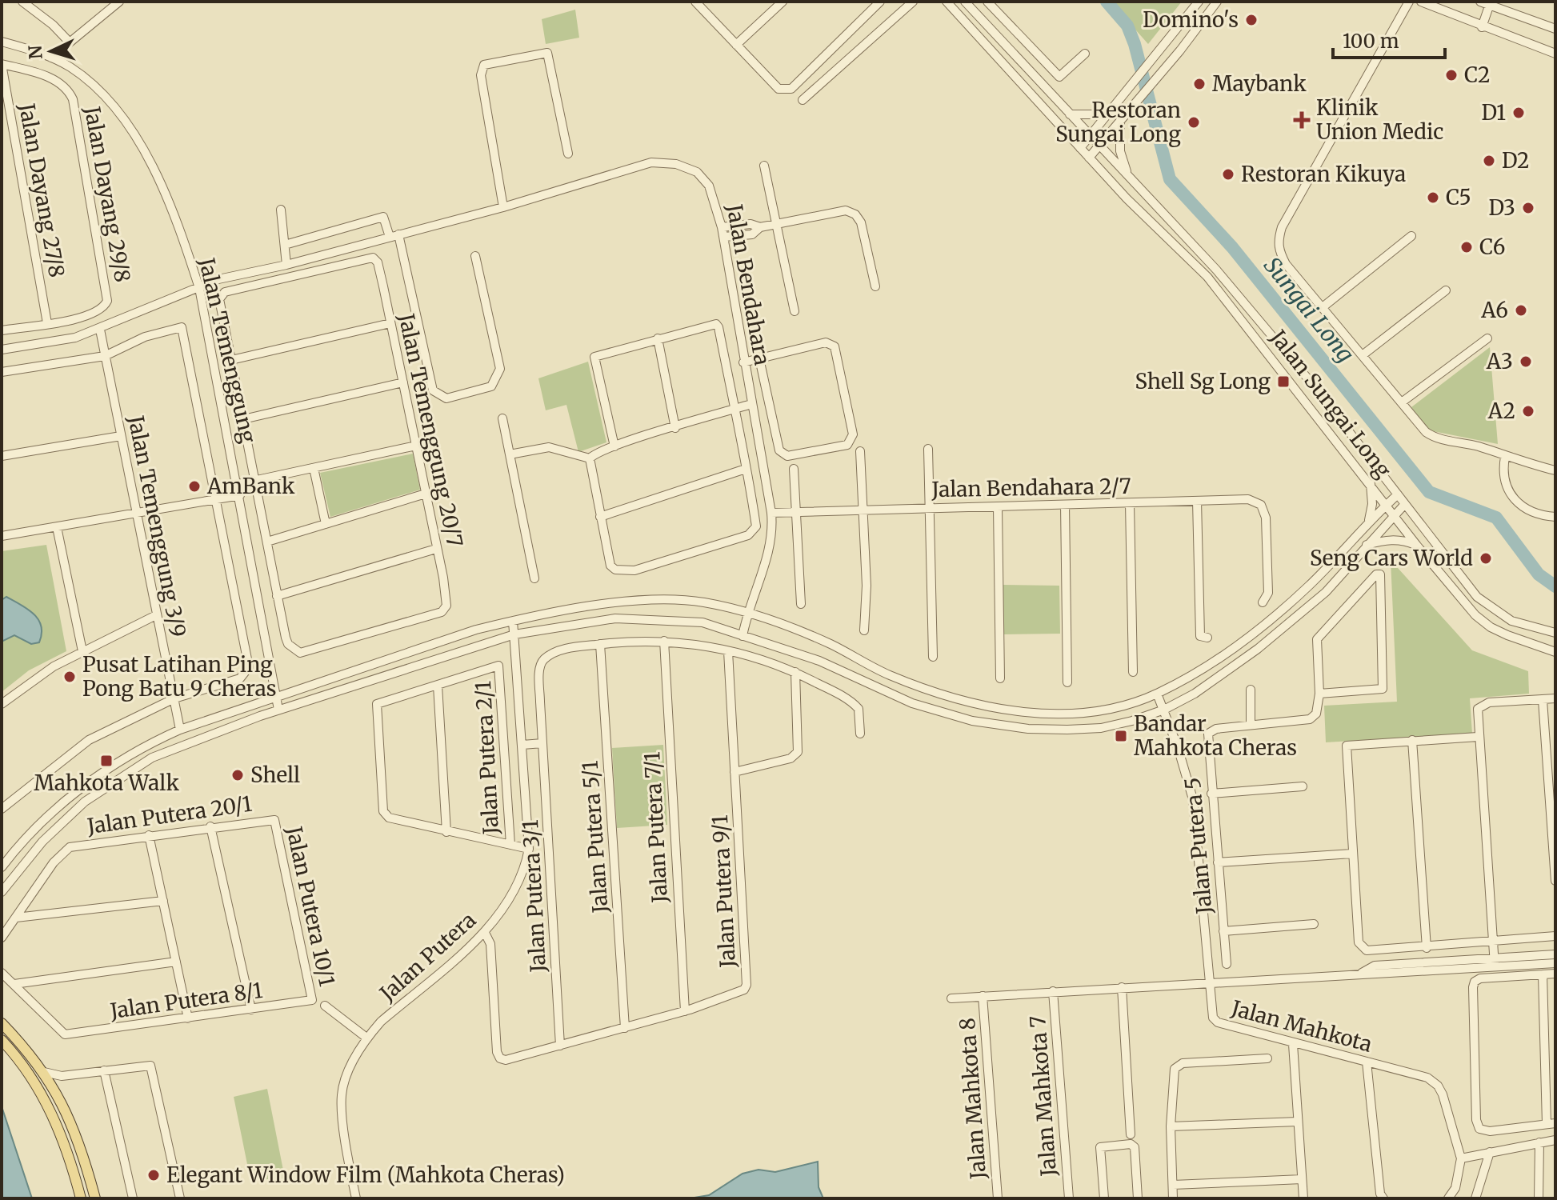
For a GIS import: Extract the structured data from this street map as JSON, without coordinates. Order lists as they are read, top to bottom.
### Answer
{
  "streets": {
    "street": [
      "Jalan Dayang 27/8",
      "Jalan Dayang 29/8",
      "Jalan Bendahara",
      "Jalan Temenggung",
      "Jalan Sungai Long",
      "Jalan Temenggung 20/7",
      "Jalan Bendahara 2/7",
      "Jalan Temenggung 3/9",
      "Jalan Putera 2/1",
      "Jalan Putera 20/1",
      "Jalan Putera 7/1",
      "Jalan Putera 5/1",
      "Jalan Putera 5",
      "Jalan Putera 9/1",
      "Jalan Putera 3/1",
      "Jalan Putera 10/1",
      "Jalan Putera",
      "Jalan Putera 8/1",
      "Jalan Mahkota",
      "Jalan Mahkota 7",
      "Jalan Mahkota 8"
    ]
  },
  "crossings": [
    ["Jalan Dayang 27/8", "Jalan Dayang 29/8"],
    ["Jalan Bendahara", "Jalan Temenggung"],
    ["Jalan Bendahara", "Jalan Bendahara 2/7"],
    ["Jalan Bendahara", "Jalan Temenggung 3/9"],
    ["Jalan Putera 20/1", "Jalan Putera 10/1"],
    ["Jalan Putera 7/1", "Jalan Putera 9/1"],
    ["Jalan Putera 7/1", "Jalan Putera 3/1"],
    ["Jalan Putera 5/1", "Jalan Putera 9/1"],
    ["Jalan Putera 5/1", "Jalan Putera 3/1"],
    ["Jalan Putera 9/1", "Jalan Putera 3/1"],
    ["Jalan Putera 9/1", "Jalan Putera"],
    ["Jalan Putera 10/1", "Jalan Putera 8/1"]
  ],
  "water": ["Sungai Long"],
  "places": {
    "other": [
      "Domino's",
      "C2",
      "Maybank",
      "D1",
      "Restoran Sungai Long",
      "D2",
      "Restoran Kikuya",
      "C5",
      "D3",
      "C6",
      "A6",
      "A3",
      "A2",
      "AmBank",
      "Seng Cars World",
      "Pusat Latihan Ping Pong Batu 9 Cheras",
      "Shell",
      "Elegant Window Film (Mahkota Cheras)"
    ],
    "health": ["Klinik Union Medic"],
    "transit": ["Shell Sg Long", "Bandar Mahkota Cheras", "Mahkota Walk"]
  },
  "scale_bar": "100 m",
  "north": "left"
}
